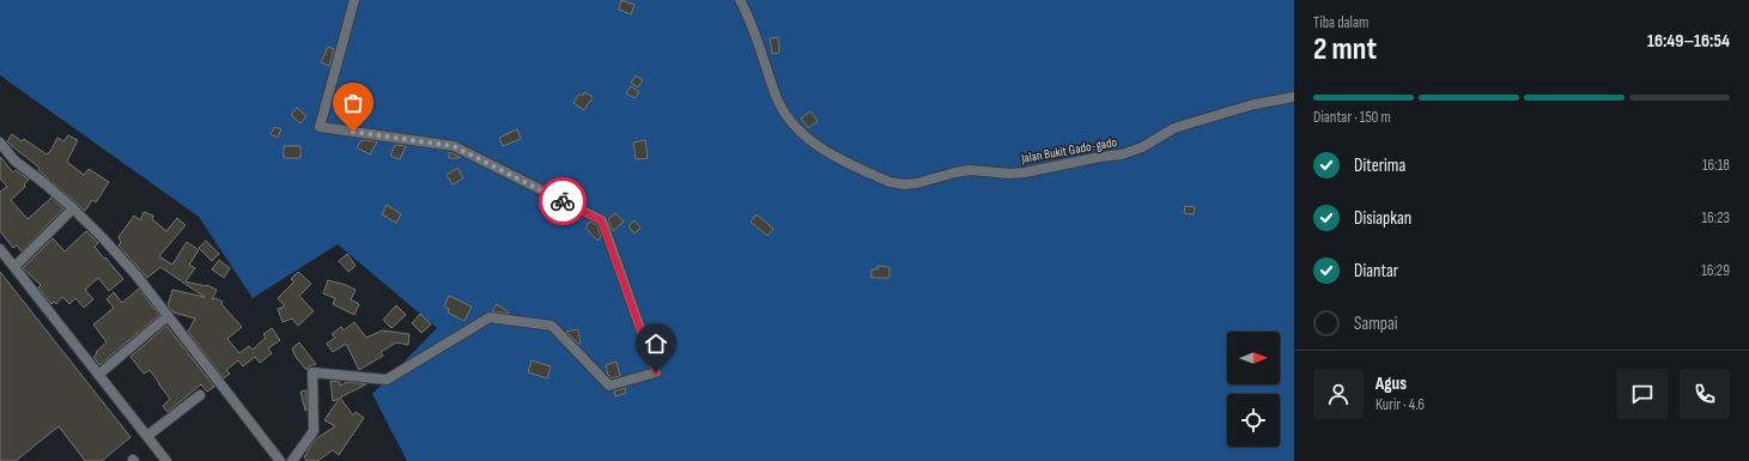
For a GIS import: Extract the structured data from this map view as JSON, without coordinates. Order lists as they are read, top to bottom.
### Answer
{
  "streets": {
    "street": ["Jalan Bukit Gado-gado"]
  },
  "north": "right",
  "page": {
    "heading": ["2 mnt", "Tiba dalam", "16:49–16:54"],
    "panel": ["Agus", "Kurir · 4.6"],
    "bar": "Diantar · 150 m",
    "list": [
      ["Diterima", "16:18"],
      ["Disiapkan", "16:23"],
      ["Diantar", "16:29"],
      "Sampai"
    ]
  }
}
